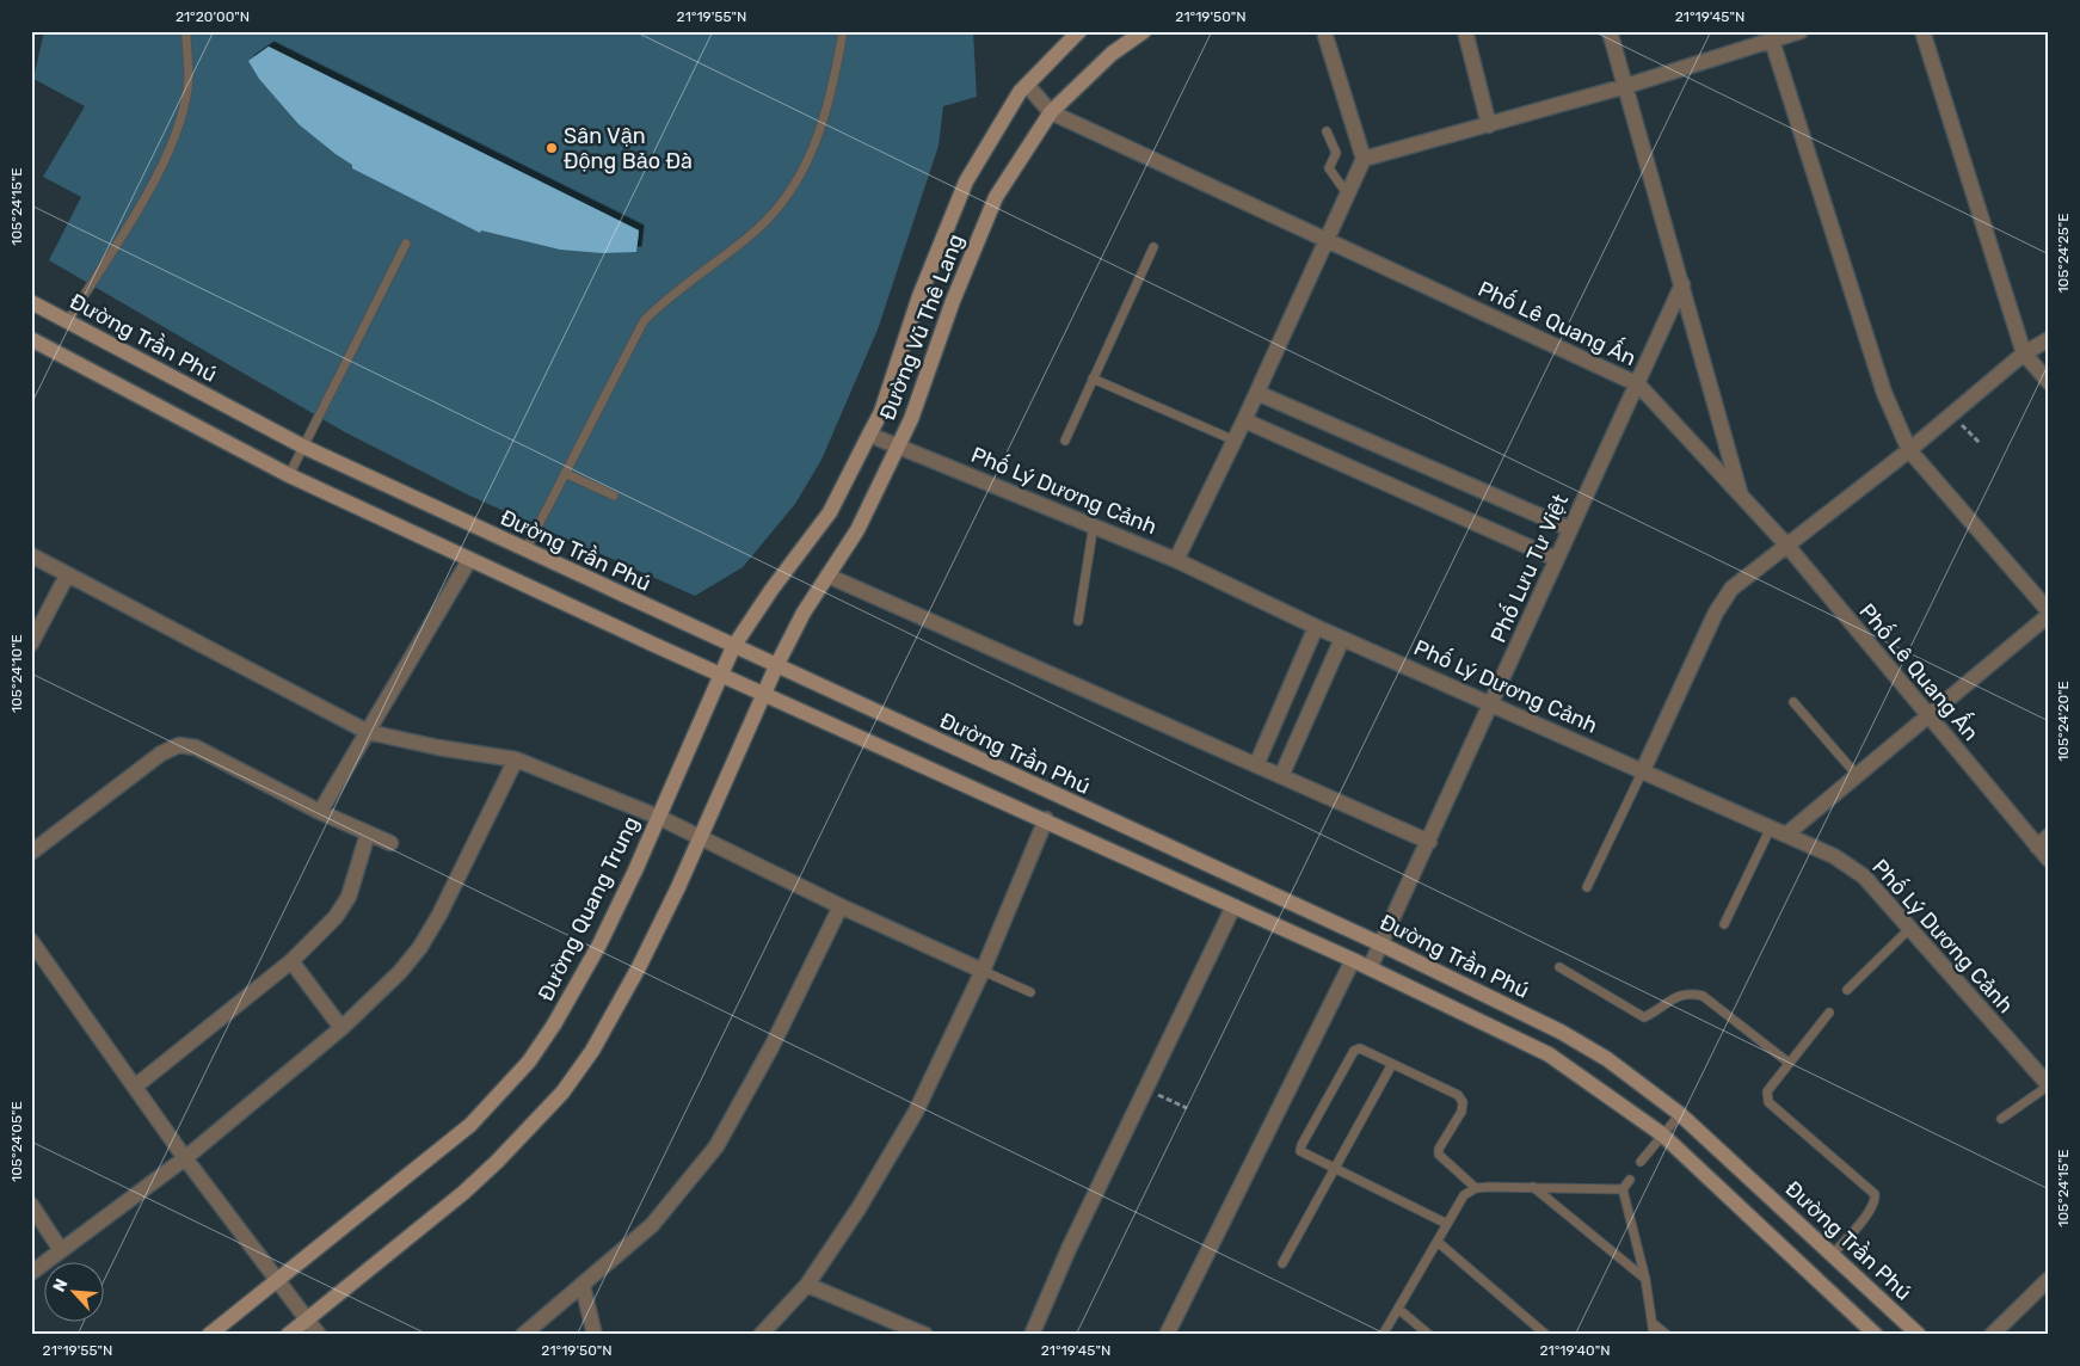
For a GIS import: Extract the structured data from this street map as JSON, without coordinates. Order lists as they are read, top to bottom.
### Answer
{
  "streets": {
    "main road": ["Đường Vũ Thê Lang", "Đường Trần Phú", "Đường Quang Trung"],
    "street": ["Phố Lê Quang Ấn", "Phố Lý Dương Cảnh", "Phố Lưu Tư Việt"]
  },
  "crossings": [
    ["Phố Lê Quang Ấn", "Đường Vũ Thê Lang"],
    ["Phố Lê Quang Ấn", "Phố Lưu Tư Việt"],
    ["Đường Vũ Thê Lang", "Đường Trần Phú"],
    ["Đường Vũ Thê Lang", "Phố Lý Dương Cảnh"],
    ["Đường Vũ Thê Lang", "Đường Quang Trung"],
    ["Đường Trần Phú", "Phố Lưu Tư Việt"],
    ["Đường Trần Phú", "Đường Quang Trung"],
    ["Phố Lý Dương Cảnh", "Phố Lưu Tư Việt"]
  ],
  "places": ["Sân Vận Động Bảo Đà"],
  "north": "top left",
  "coordinates": [
    "21°20'00\"N",
    "21°19'55\"N",
    "21°19'50\"N",
    "21°19'45\"N",
    "105°24'15\"E",
    "105°24'25\"E",
    "105°24'10\"E",
    "105°24'20\"E",
    "105°24'05\"E",
    "21°19'40\"N"
  ]
}
